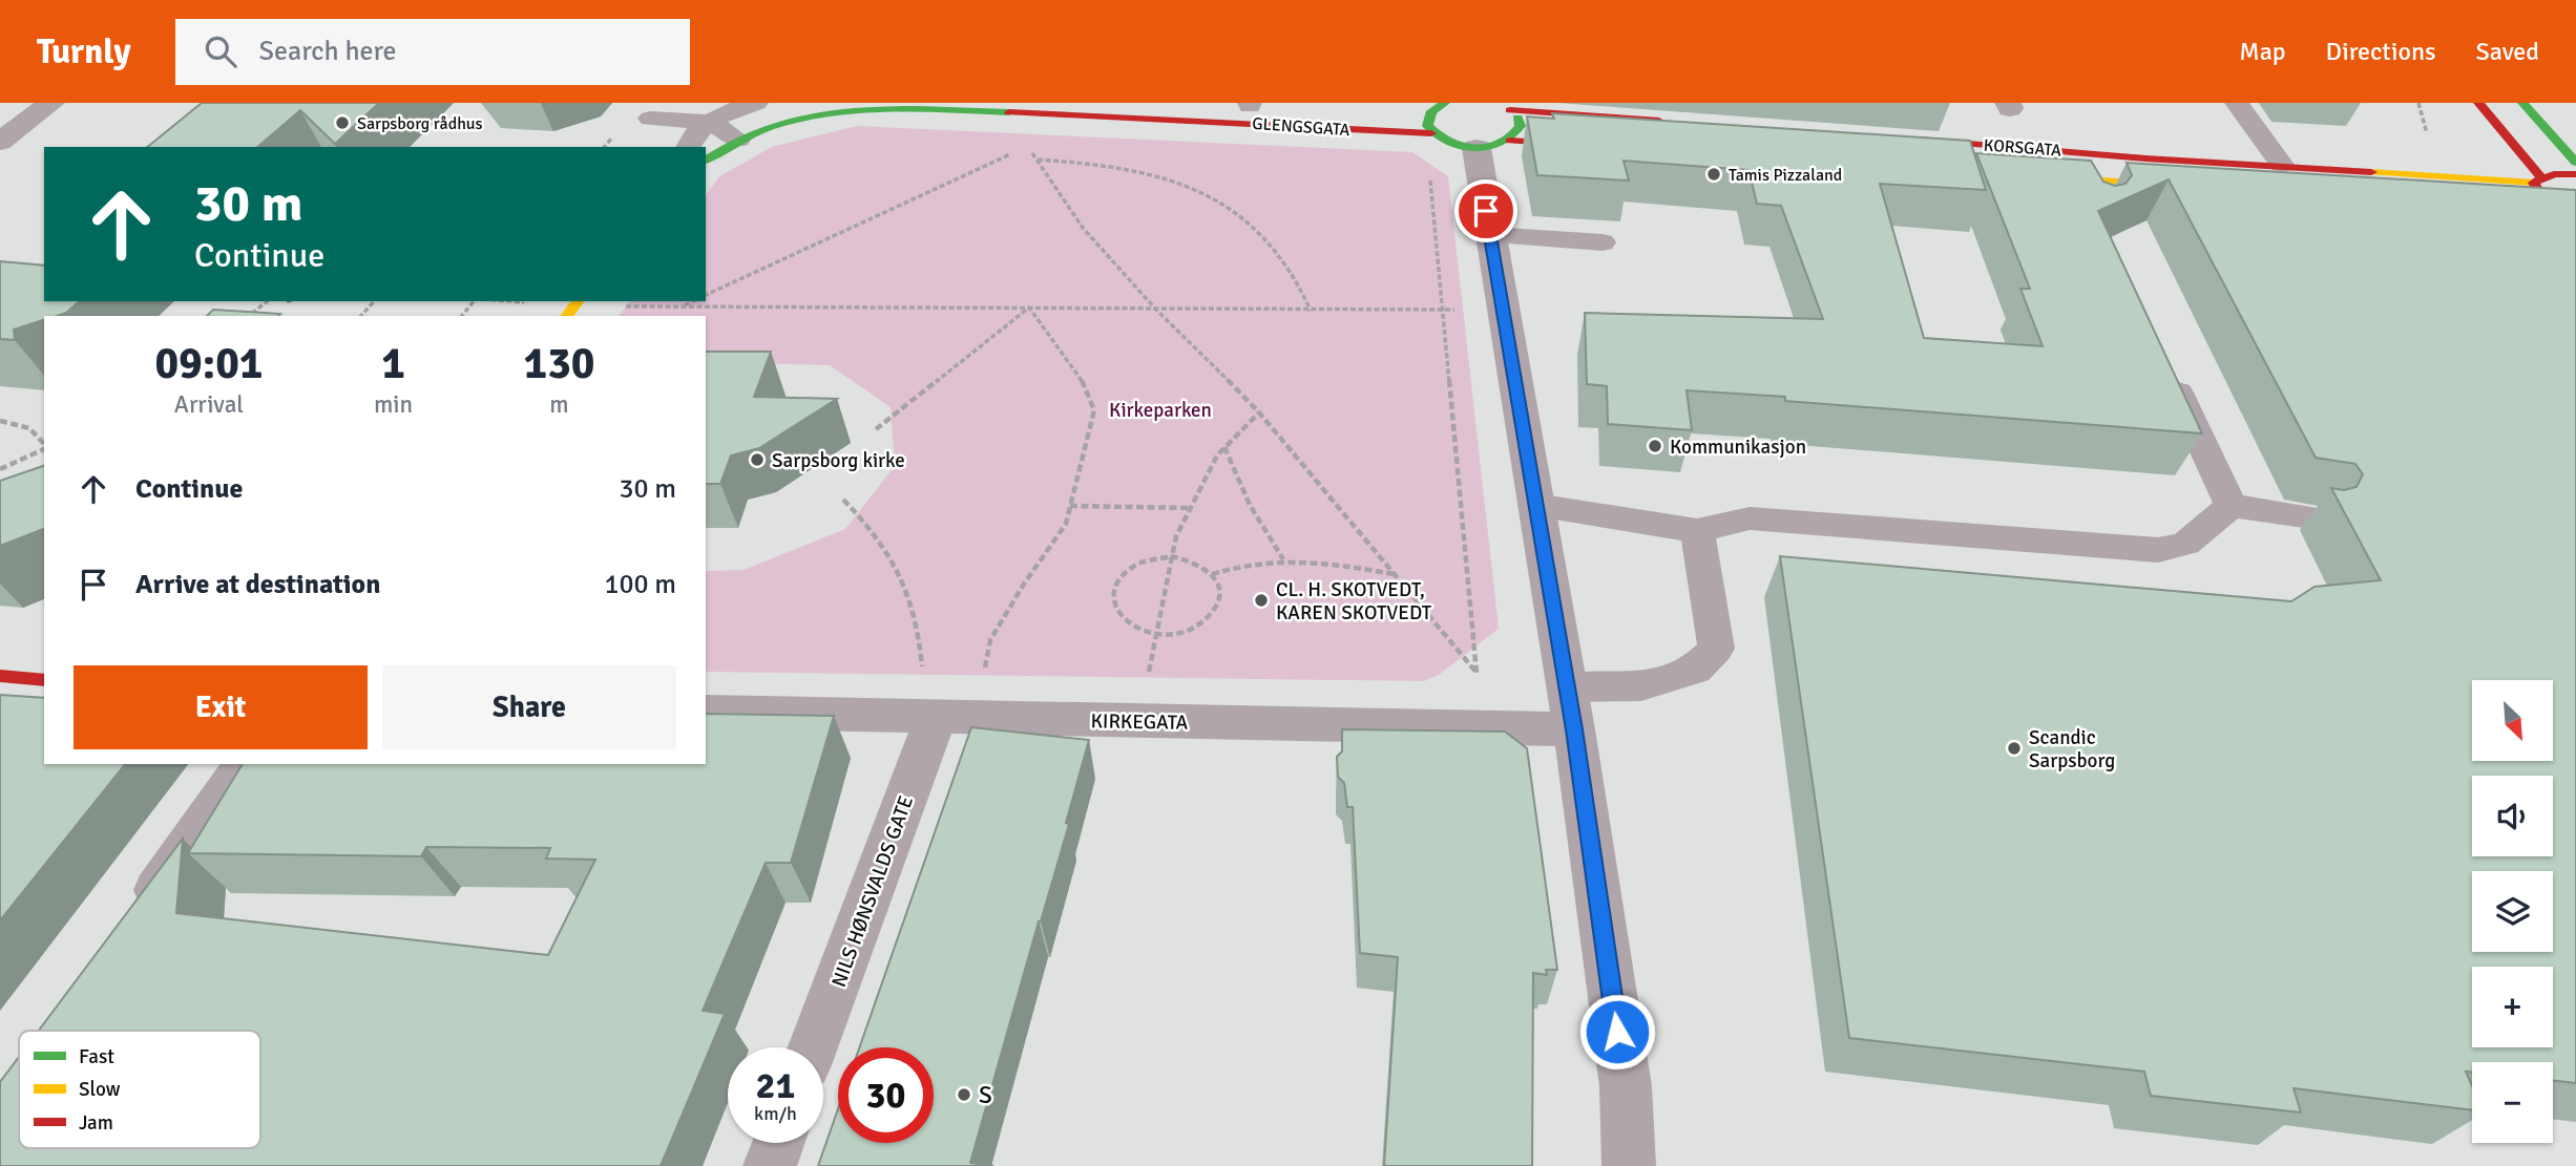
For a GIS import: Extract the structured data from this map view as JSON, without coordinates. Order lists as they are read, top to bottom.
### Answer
{
  "streets": {
    "street": [
      "GLENGSGATA",
      "KORSGATA",
      "KIRKEGATA",
      "NILS HØNSVALDS GATE"
    ]
  },
  "crossings": [
    ["KIRKEGATA", "NILS HØNSVALDS GATE"]
  ],
  "parks": ["Kirkeparken"],
  "places": [
    "Sarpsborg rådhus",
    "Tamis Pizzaland",
    "Kommunikasjon",
    "Sarpsborg kirke",
    "CL. H. SKOTVEDT, KAREN SKOTVEDT",
    "Scandic Sarpsborg",
    "S"
  ],
  "legend": ["Fast", "Slow", "Jam"],
  "north": "bottom right",
  "page": {
    "header": "Turnly",
    "search": "Search here",
    "nav": ["Map", "Directions", "Saved"],
    "turn": ["30 m", "Continue"],
    "eta": [
      "09:01",
      "Arrival",
      "1",
      "min",
      "130",
      "m"
    ],
    "list": [
      {
        "name": "Continue",
        "value": "30 m"
      },
      {
        "name": "Arrive at destination",
        "value": "100 m"
      }
    ],
    "buttons": ["Exit", "Share"],
    "map_buttons": ["+", "−"],
    "speed": "21 km/h",
    "limit": "30"
  }
}
